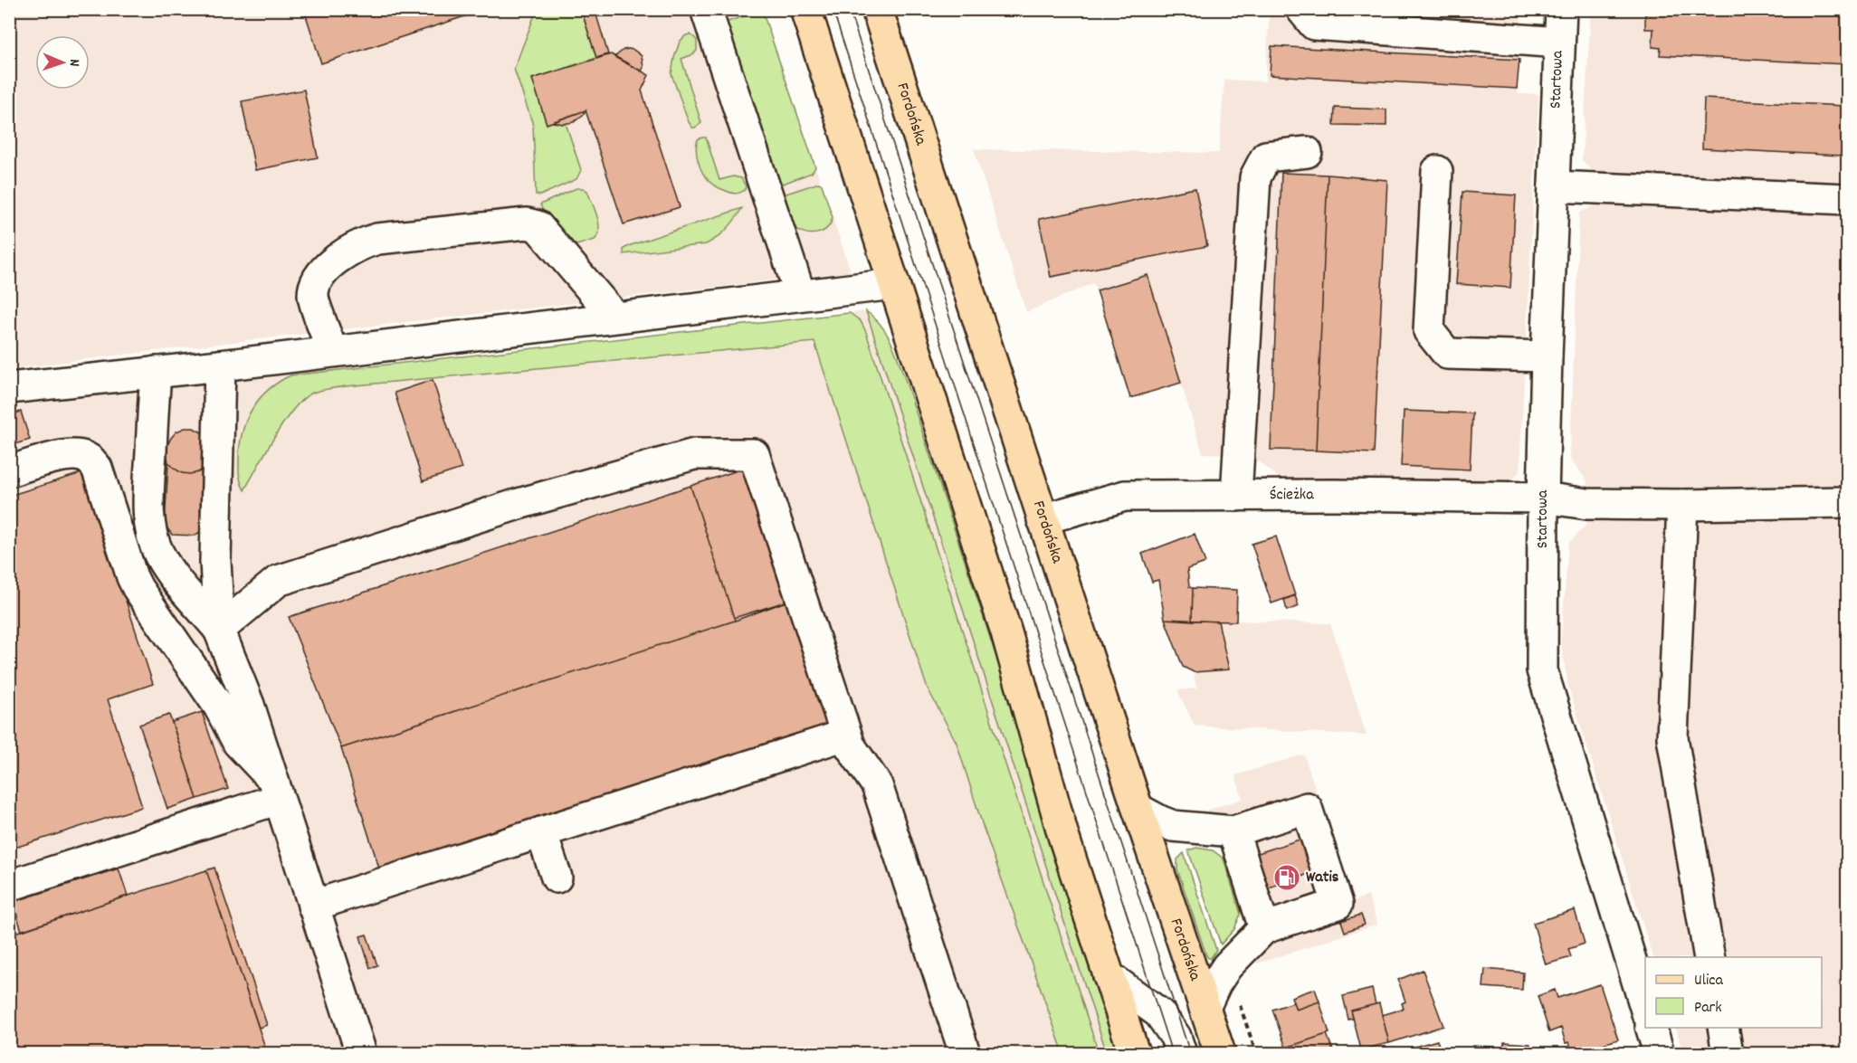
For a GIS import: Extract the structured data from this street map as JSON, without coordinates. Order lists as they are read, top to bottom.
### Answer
{
  "streets": {
    "main road": ["Fordońska"],
    "street": ["Startowa", "Ścieżka"]
  },
  "crossings": [
    ["Startowa", "Ścieżka"],
    ["Fordońska", "Ścieżka"]
  ],
  "places": {
    "fuel station": ["Watis"]
  },
  "legend": ["Ulica", "Park"],
  "north": "right"
}
